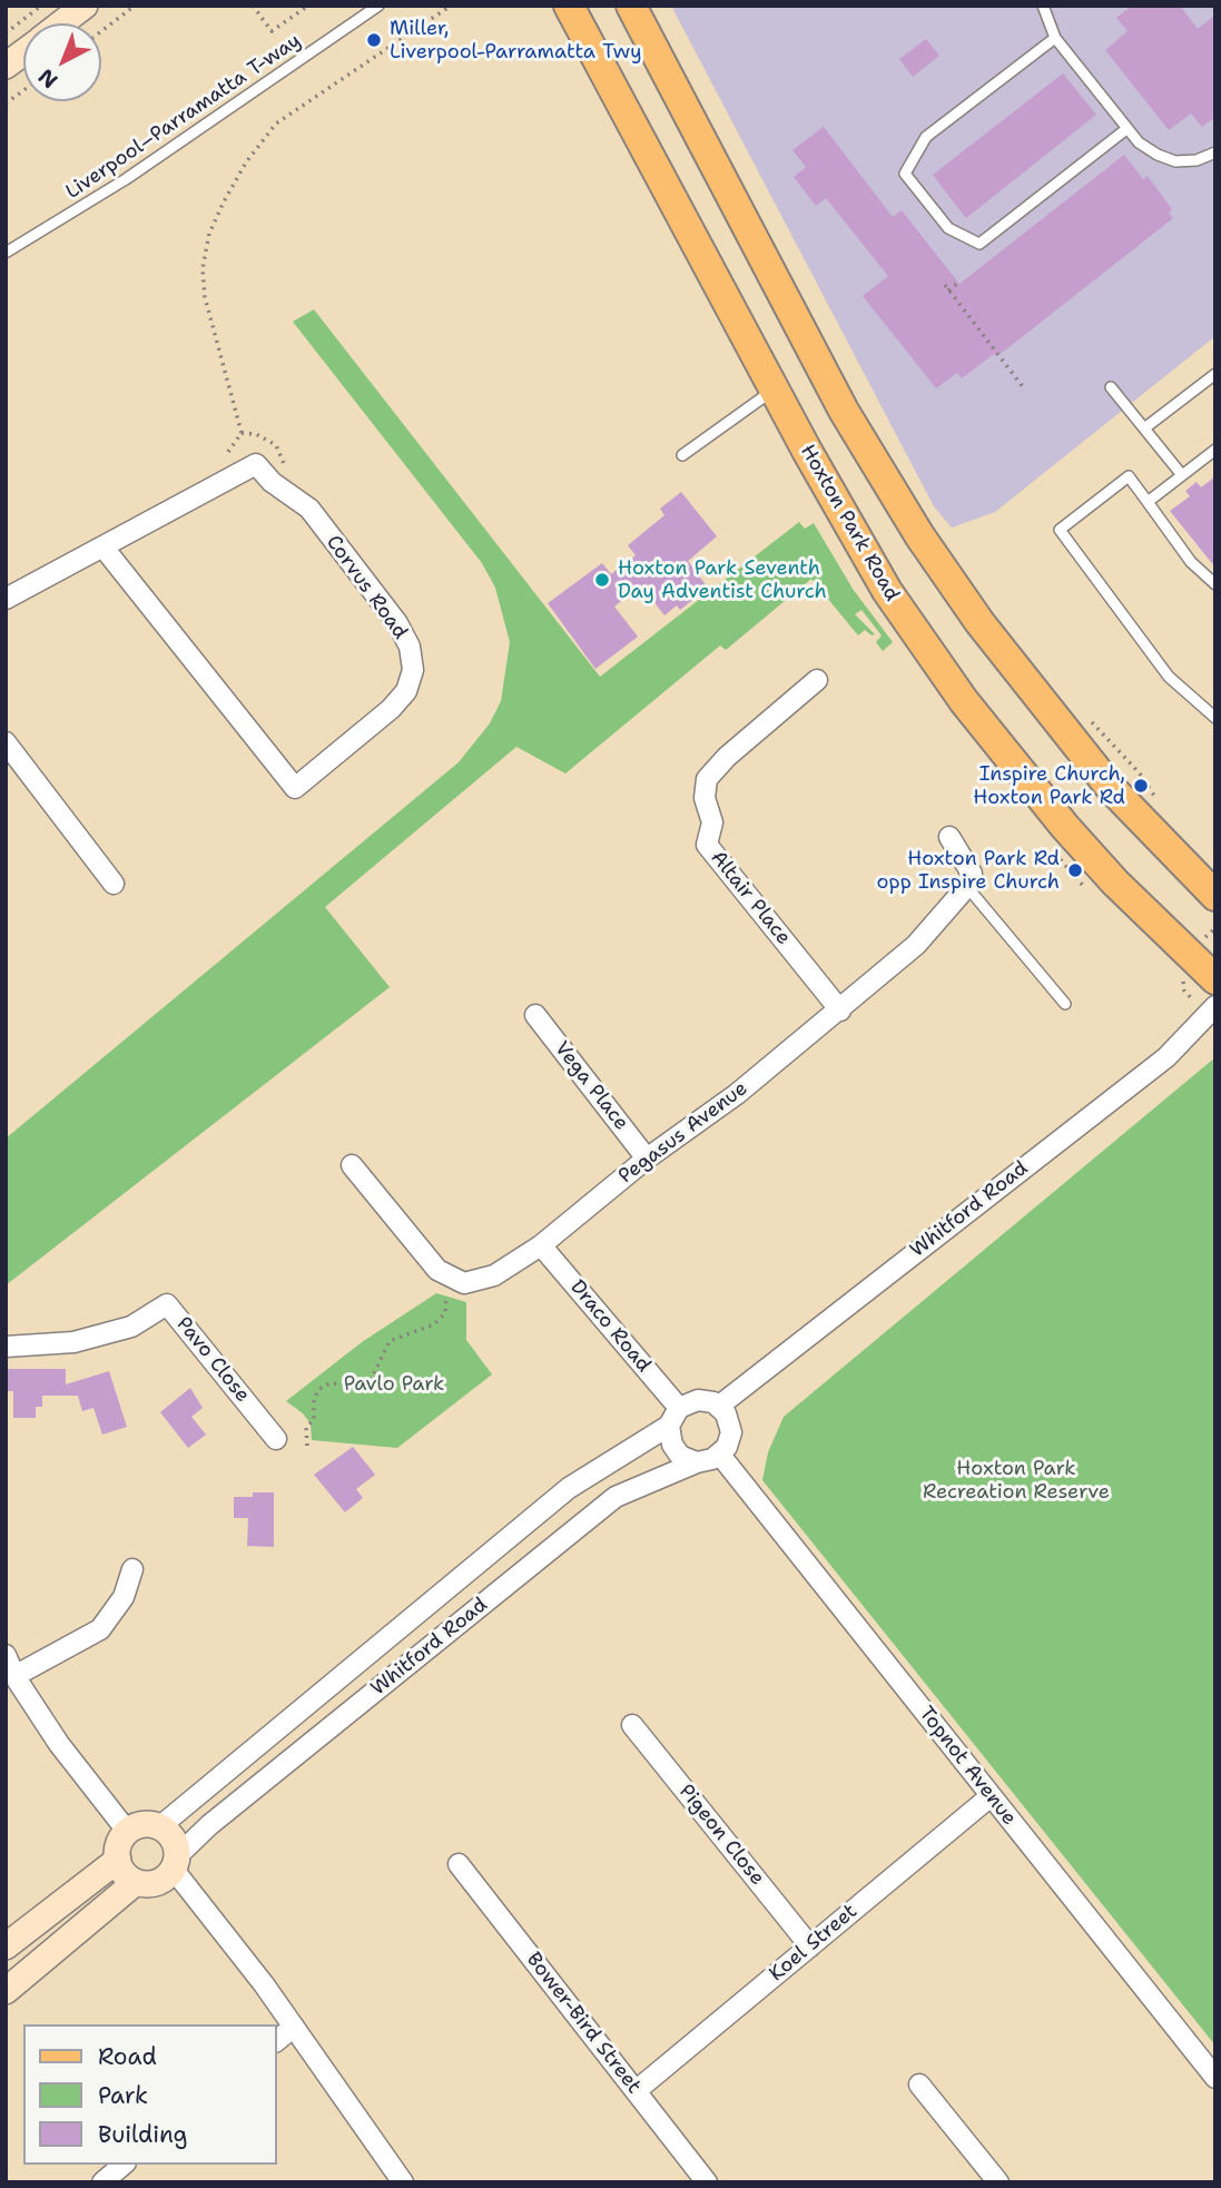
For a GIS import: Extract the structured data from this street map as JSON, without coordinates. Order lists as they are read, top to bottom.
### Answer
{
  "streets": {
    "main road": ["Hoxton Park Road"],
    "street": [
      "Corvus Road",
      "Altair Place",
      "Vega Place",
      "Pegasus Avenue",
      "Whitford Road",
      "Draco Road",
      "Pavo Close",
      "Topnot Avenue",
      "Pigeon Close",
      "Koel Street",
      "Bower-Bird Street"
    ],
    "lane": ["Liverpool–Parramatta T-way"]
  },
  "crossings": [
    ["Altair Place", "Pegasus Avenue"],
    ["Vega Place", "Pegasus Avenue"],
    ["Pegasus Avenue", "Draco Road"],
    ["Whitford Road", "Draco Road"],
    ["Whitford Road", "Topnot Avenue"],
    ["Draco Road", "Topnot Avenue"],
    ["Topnot Avenue", "Koel Street"],
    ["Pigeon Close", "Koel Street"],
    ["Koel Street", "Bower-Bird Street"]
  ],
  "parks": ["Pavlo Park", "Hoxton Park Recreation Reserve"],
  "places": [
    "Miller, Liverpool-Parramatta Twy",
    "Hoxton Park Seventh Day Adventist Church",
    "Inspire Church, Hoxton Park Rd",
    "Hoxton Park Rd opp Inspire Church"
  ],
  "legend": ["Road", "Park", "Building"],
  "north": "bottom left"
}
